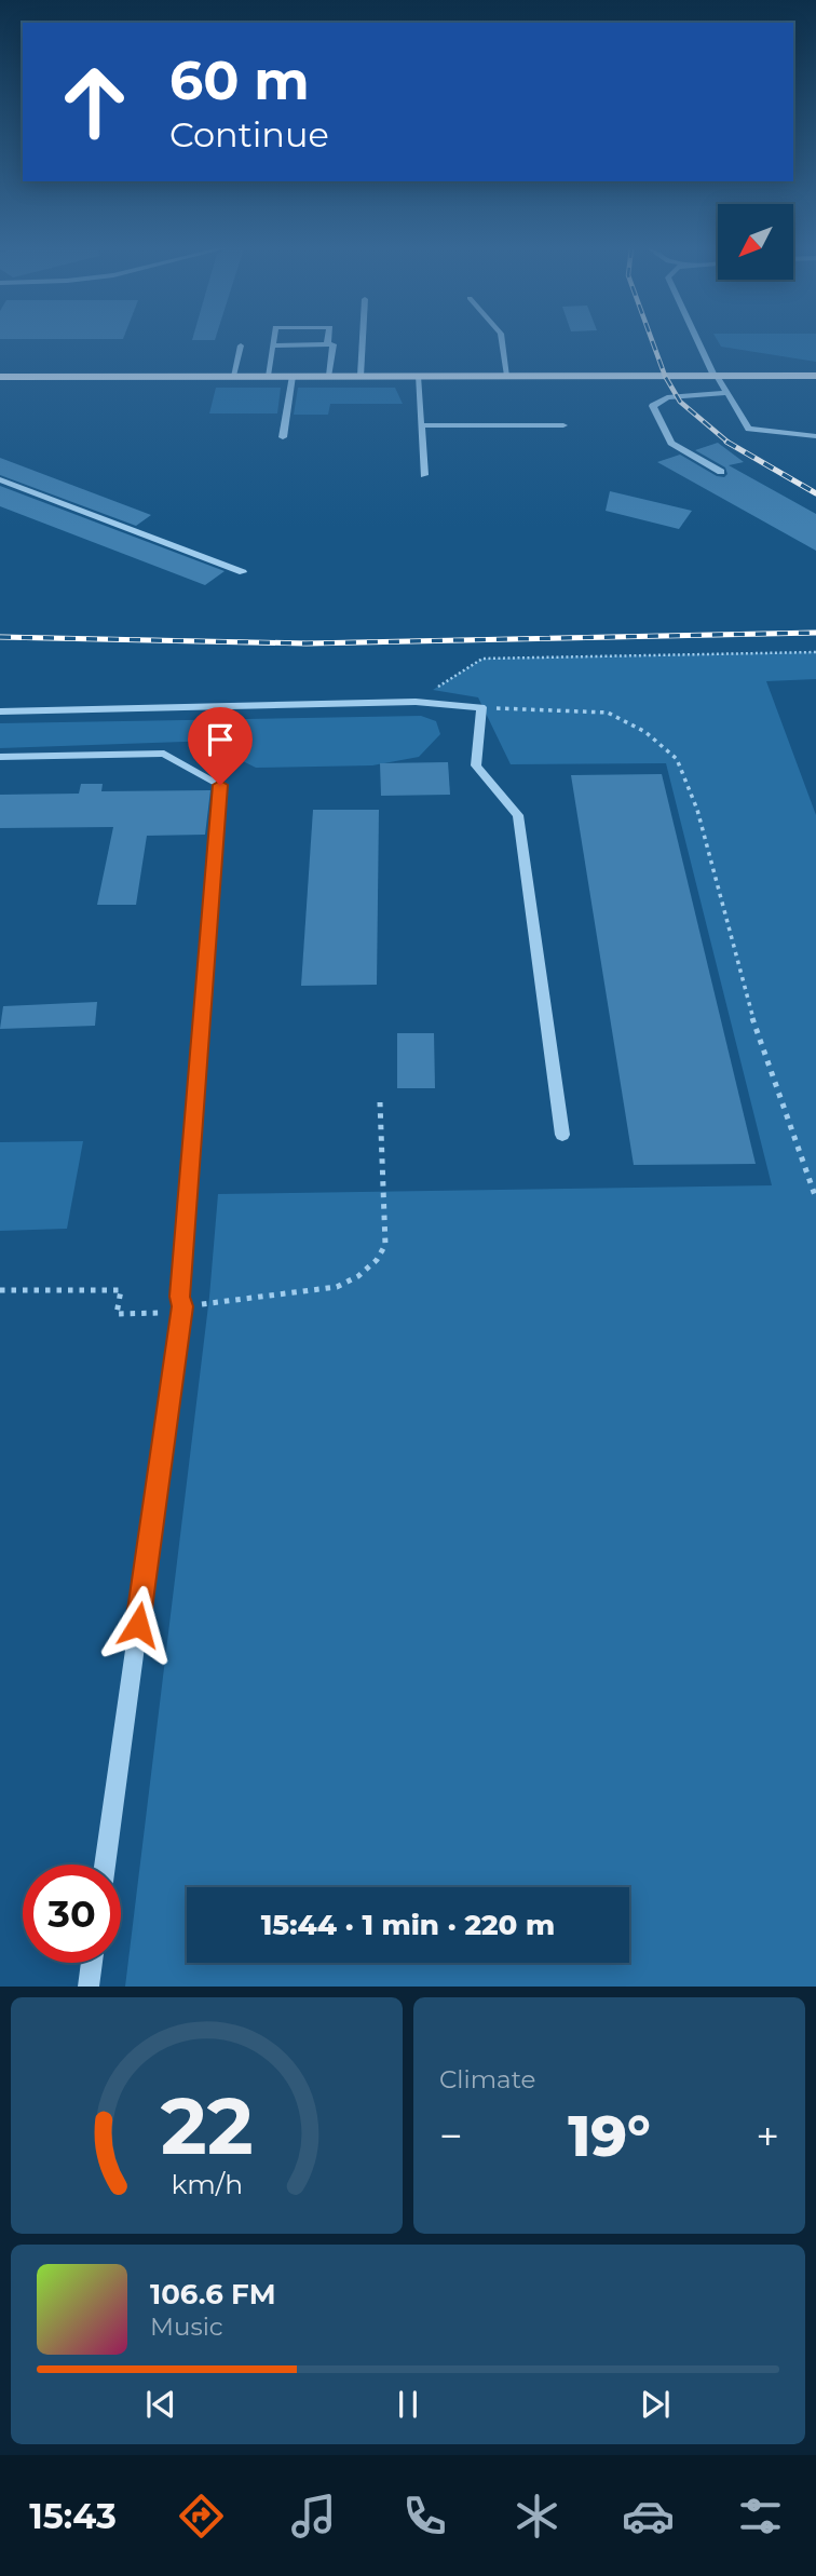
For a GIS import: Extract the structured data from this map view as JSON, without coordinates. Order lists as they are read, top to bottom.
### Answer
{
  "north": "bottom left",
  "page": {
    "turn": ["60 m", "Continue"],
    "limit": "30",
    "trip": "15:44 · 1 min · 220 m",
    "tile": "Climate",
    "heat": ["−", "19°", "+"],
    "song": ["106.6 FM", "Music"],
    "tabs": "15:43",
    "gauge": ["22", "km/h"]
  }
}
